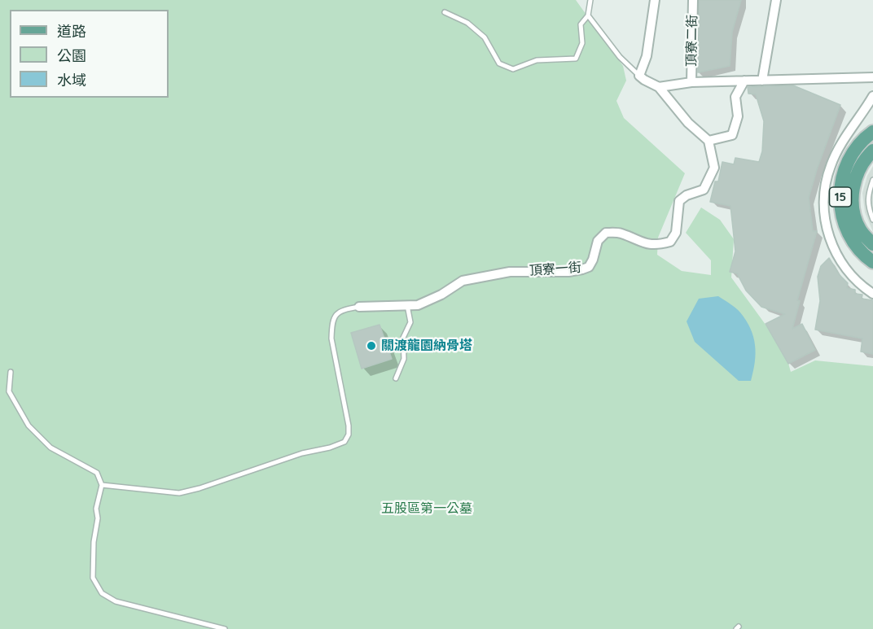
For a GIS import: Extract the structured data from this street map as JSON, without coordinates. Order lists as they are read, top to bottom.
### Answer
{
  "streets": {
    "main road": ["15"],
    "street": ["頂寮二街", "頂寮一街"]
  },
  "parks": ["五股區第一公墓"],
  "places": ["關渡龍園納骨塔"],
  "legend": ["道路", "公園", "水域"]
}
